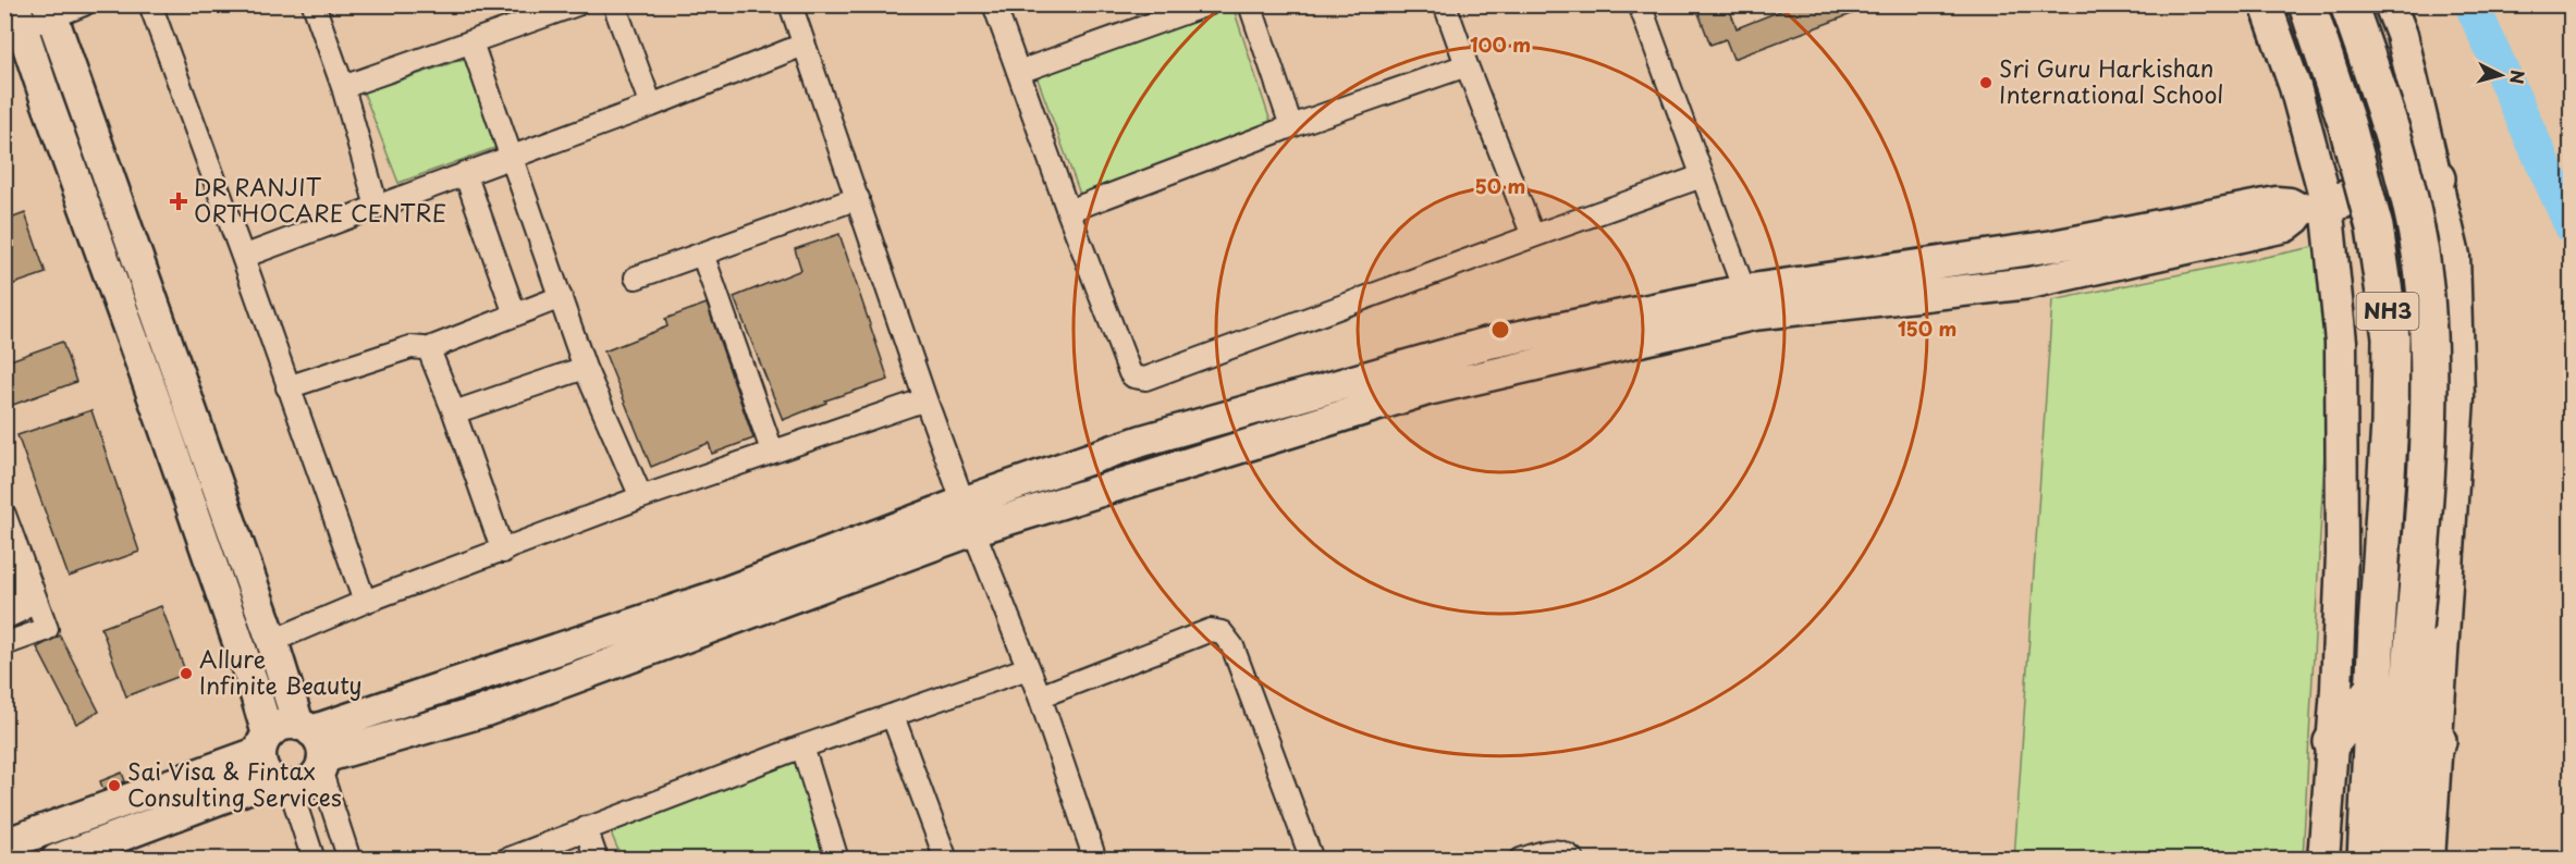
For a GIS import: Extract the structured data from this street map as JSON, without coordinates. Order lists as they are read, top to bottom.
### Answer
{
  "streets": {
    "highway": ["NH3"]
  },
  "places": {
    "other": ["Sri Guru Harkishan International School", "Allure Infinite Beauty", "Sai Visa & Fintax Consulting Services"],
    "health": ["DR RANJIT ORTHOCARE CENTRE"]
  },
  "north": "right",
  "rings": ["100 m", "50 m", "150 m"]
}
